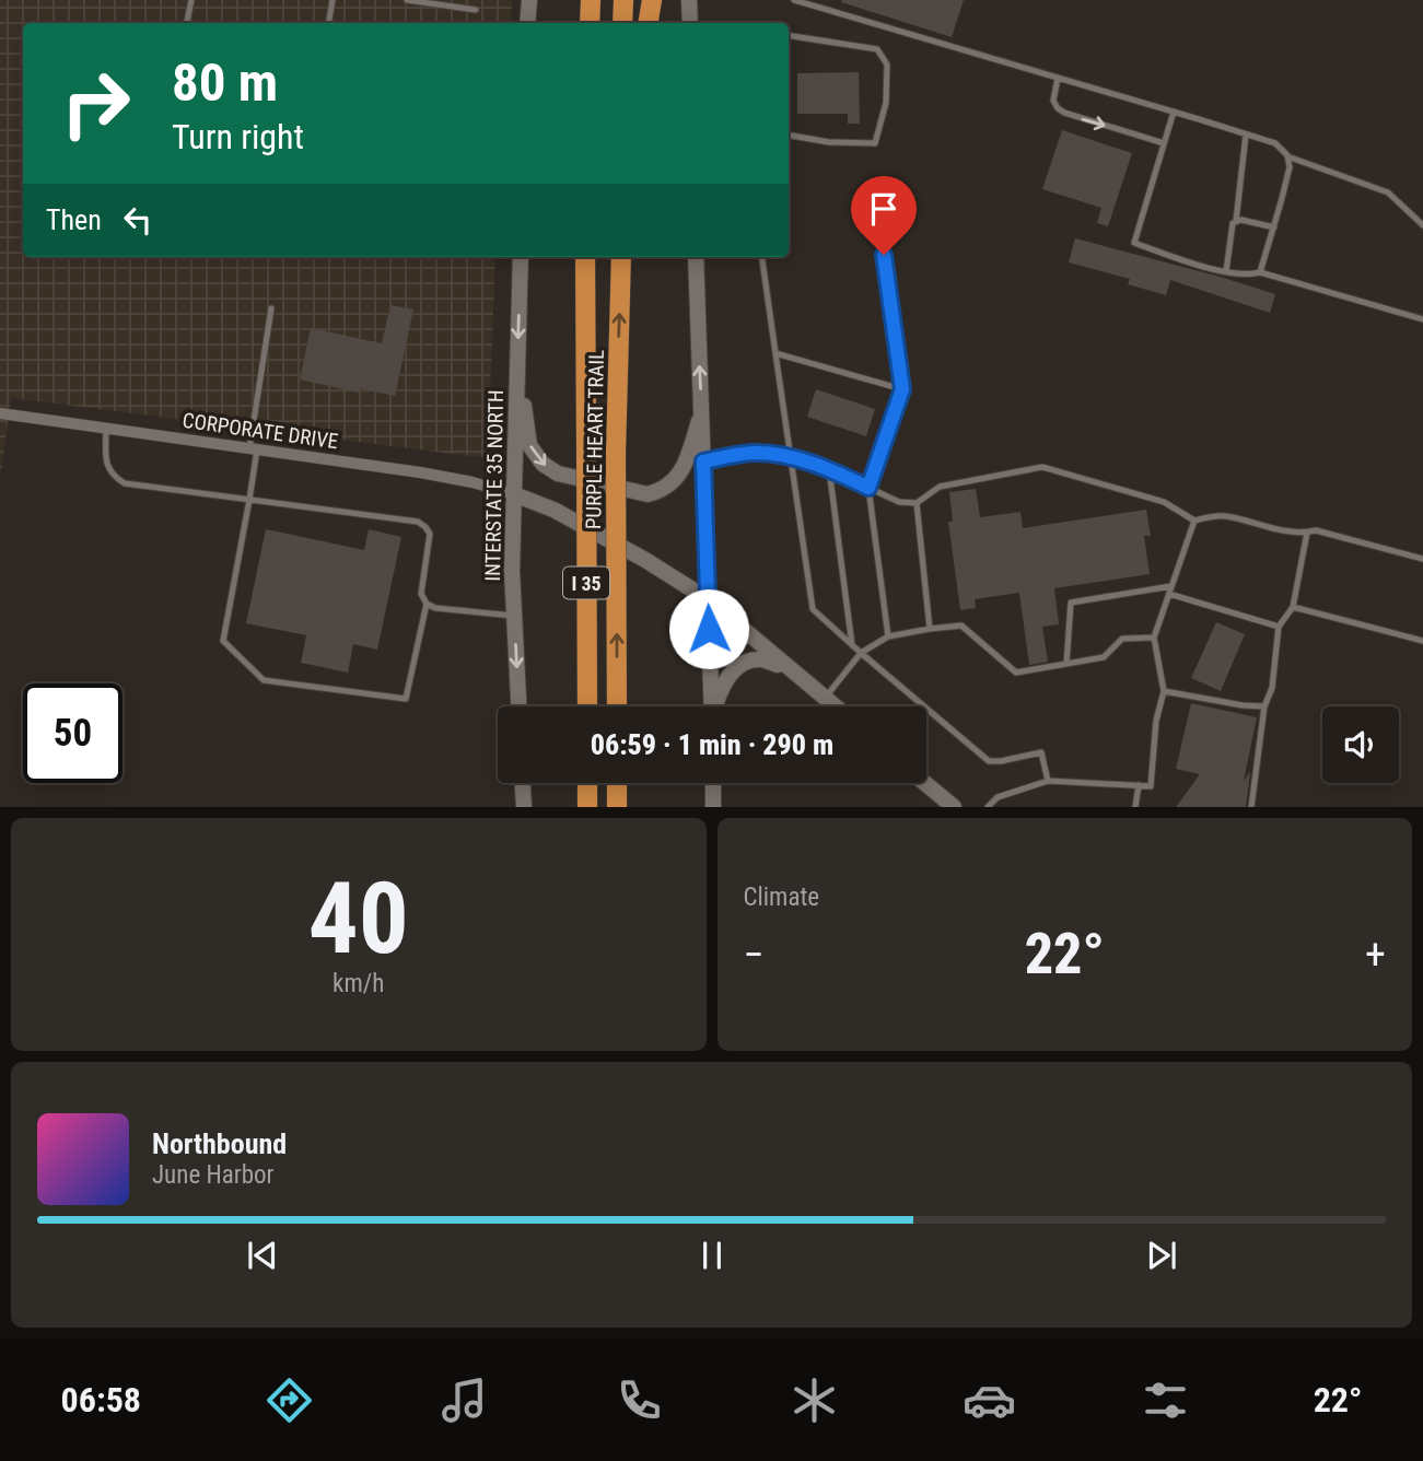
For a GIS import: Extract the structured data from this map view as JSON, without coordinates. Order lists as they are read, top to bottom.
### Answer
{
  "streets": {
    "highway": ["PURPLE HEART TRAIL", "I 35"],
    "main road": ["INTERSTATE 35 NORTH"],
    "street": ["CORPORATE DRIVE"]
  },
  "crossings": [
    ["CORPORATE DRIVE", "INTERSTATE 35 NORTH"]
  ],
  "one_way": ["INTERSTATE 35 NORTH"],
  "page": {
    "turn": ["80 m", "Turn right"],
    "then": "Then",
    "limit": "50",
    "trip": "06:59 · 1 min · 290 m",
    "tile": [
      ["40", "km/h"],
      "Climate"
    ],
    "heat": ["−", "22°", "+"],
    "song": ["Northbound", "June Harbor"],
    "tabs": ["06:58", "22°"]
  }
}
